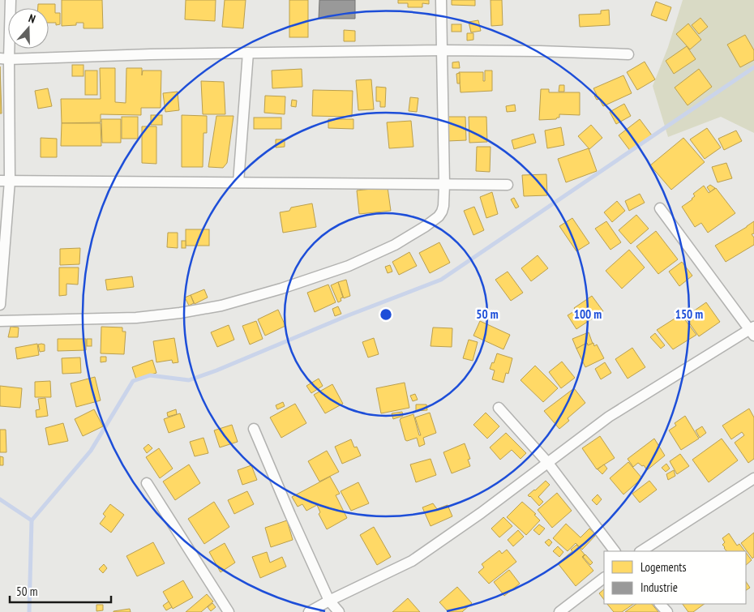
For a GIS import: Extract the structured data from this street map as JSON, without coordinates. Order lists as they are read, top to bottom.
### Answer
{
  "legend": ["Logements", "Industrie"],
  "scale_bar": "50 m",
  "north": "top",
  "rings": ["50 m", "100 m", "150 m"]
}
